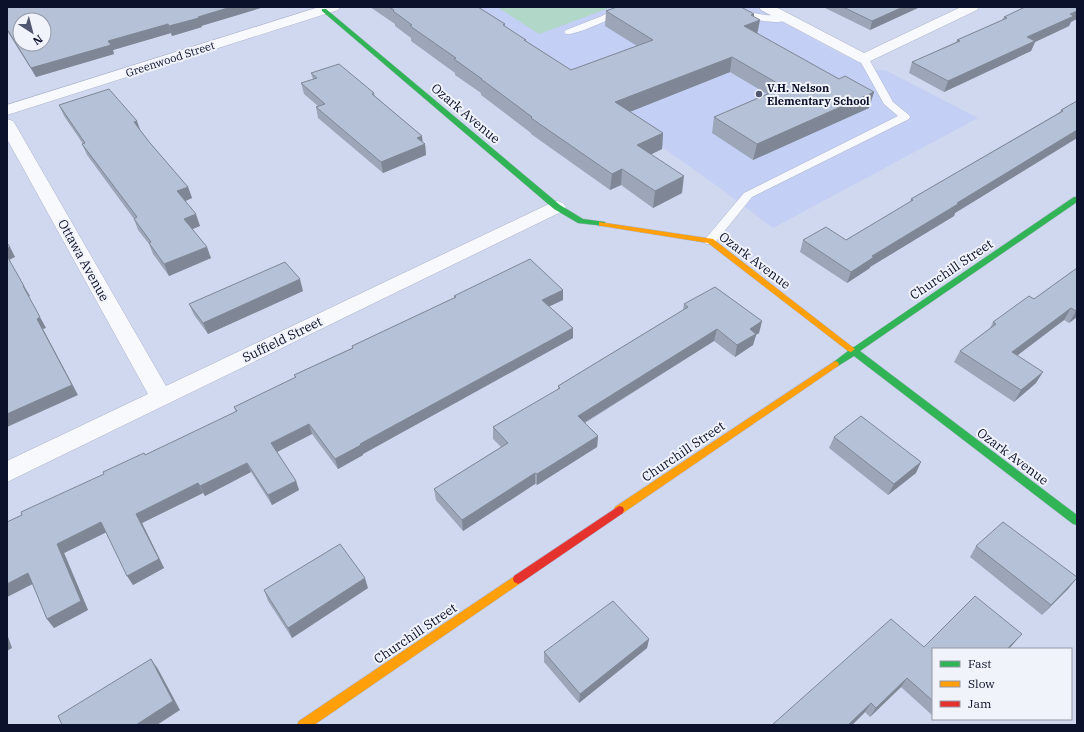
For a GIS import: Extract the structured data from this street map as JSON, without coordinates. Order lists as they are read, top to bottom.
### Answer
{
  "streets": {
    "street": [
      "Greenwood Street",
      "Ozark Avenue",
      "Ottawa Avenue",
      "Churchill Street",
      "Suffield Street"
    ]
  },
  "crossings": [
    ["Greenwood Street", "Ozark Avenue"],
    ["Ozark Avenue", "Churchill Street"],
    ["Ozark Avenue", "Suffield Street"],
    ["Ottawa Avenue", "Suffield Street"]
  ],
  "places": ["V.H. Nelson Elementary School"],
  "legend": ["Fast", "Slow", "Jam"],
  "north": "bottom right"
}
